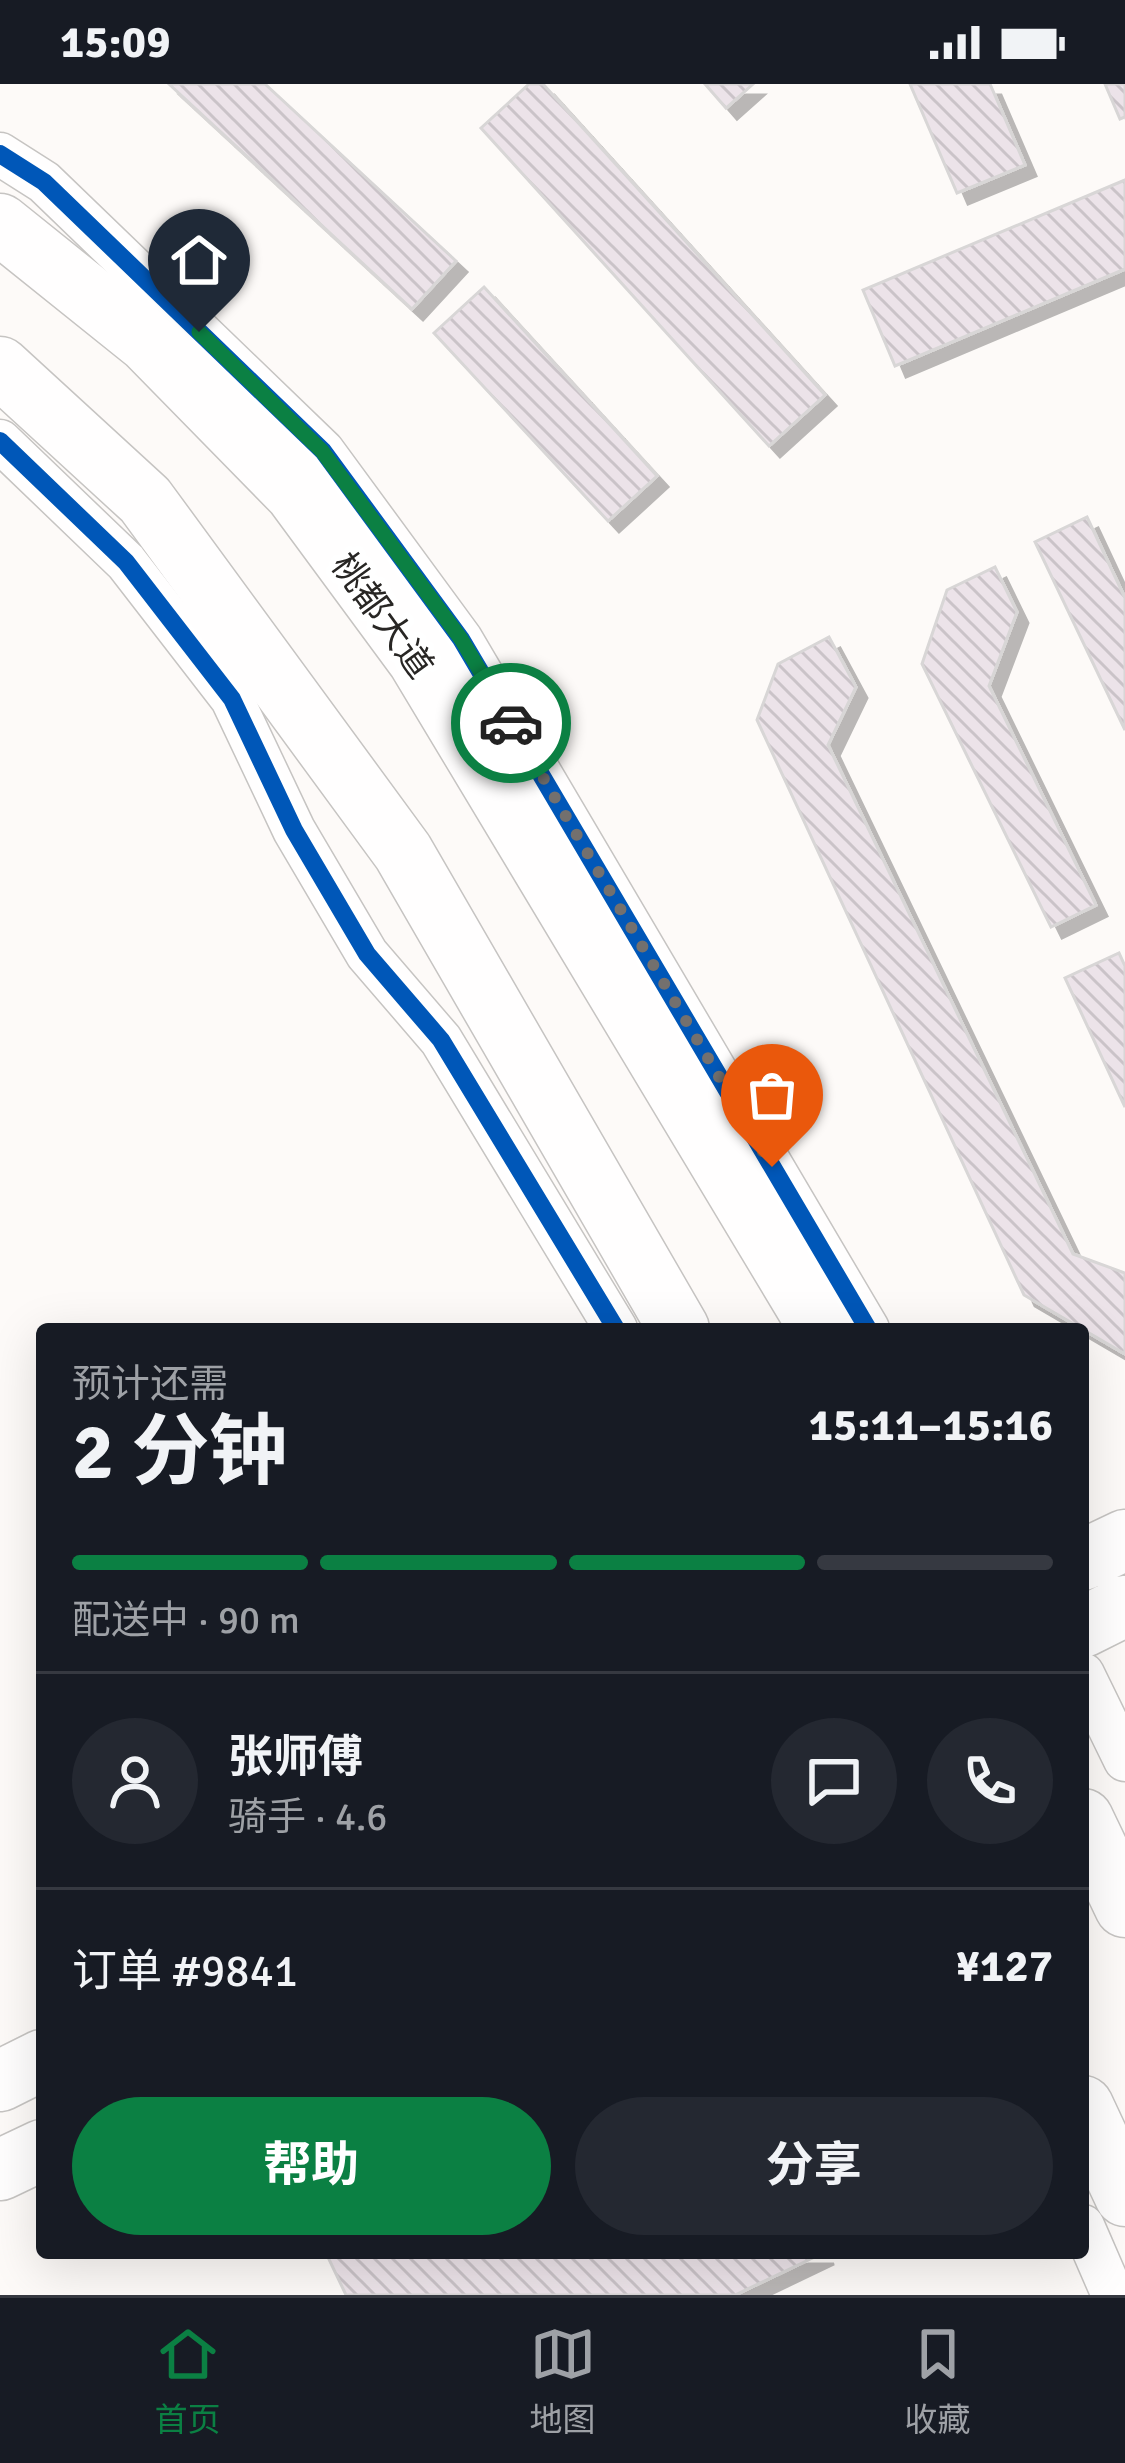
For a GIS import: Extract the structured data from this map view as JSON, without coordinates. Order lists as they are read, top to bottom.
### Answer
{
  "streets": {
    "main road": ["桃都大道"]
  },
  "page": {
    "status": "15:09",
    "heading": ["2 分钟", "预计还需", "15:11–15:16"],
    "panel": [
      "张师傅",
      "骑手 · 4.6",
      "订单 #9841",
      "¥127"
    ],
    "bar": "配送中 · 90 m",
    "buttons": ["帮助", "分享"],
    "tabs": ["首页", "地图", "收藏"]
  }
}
